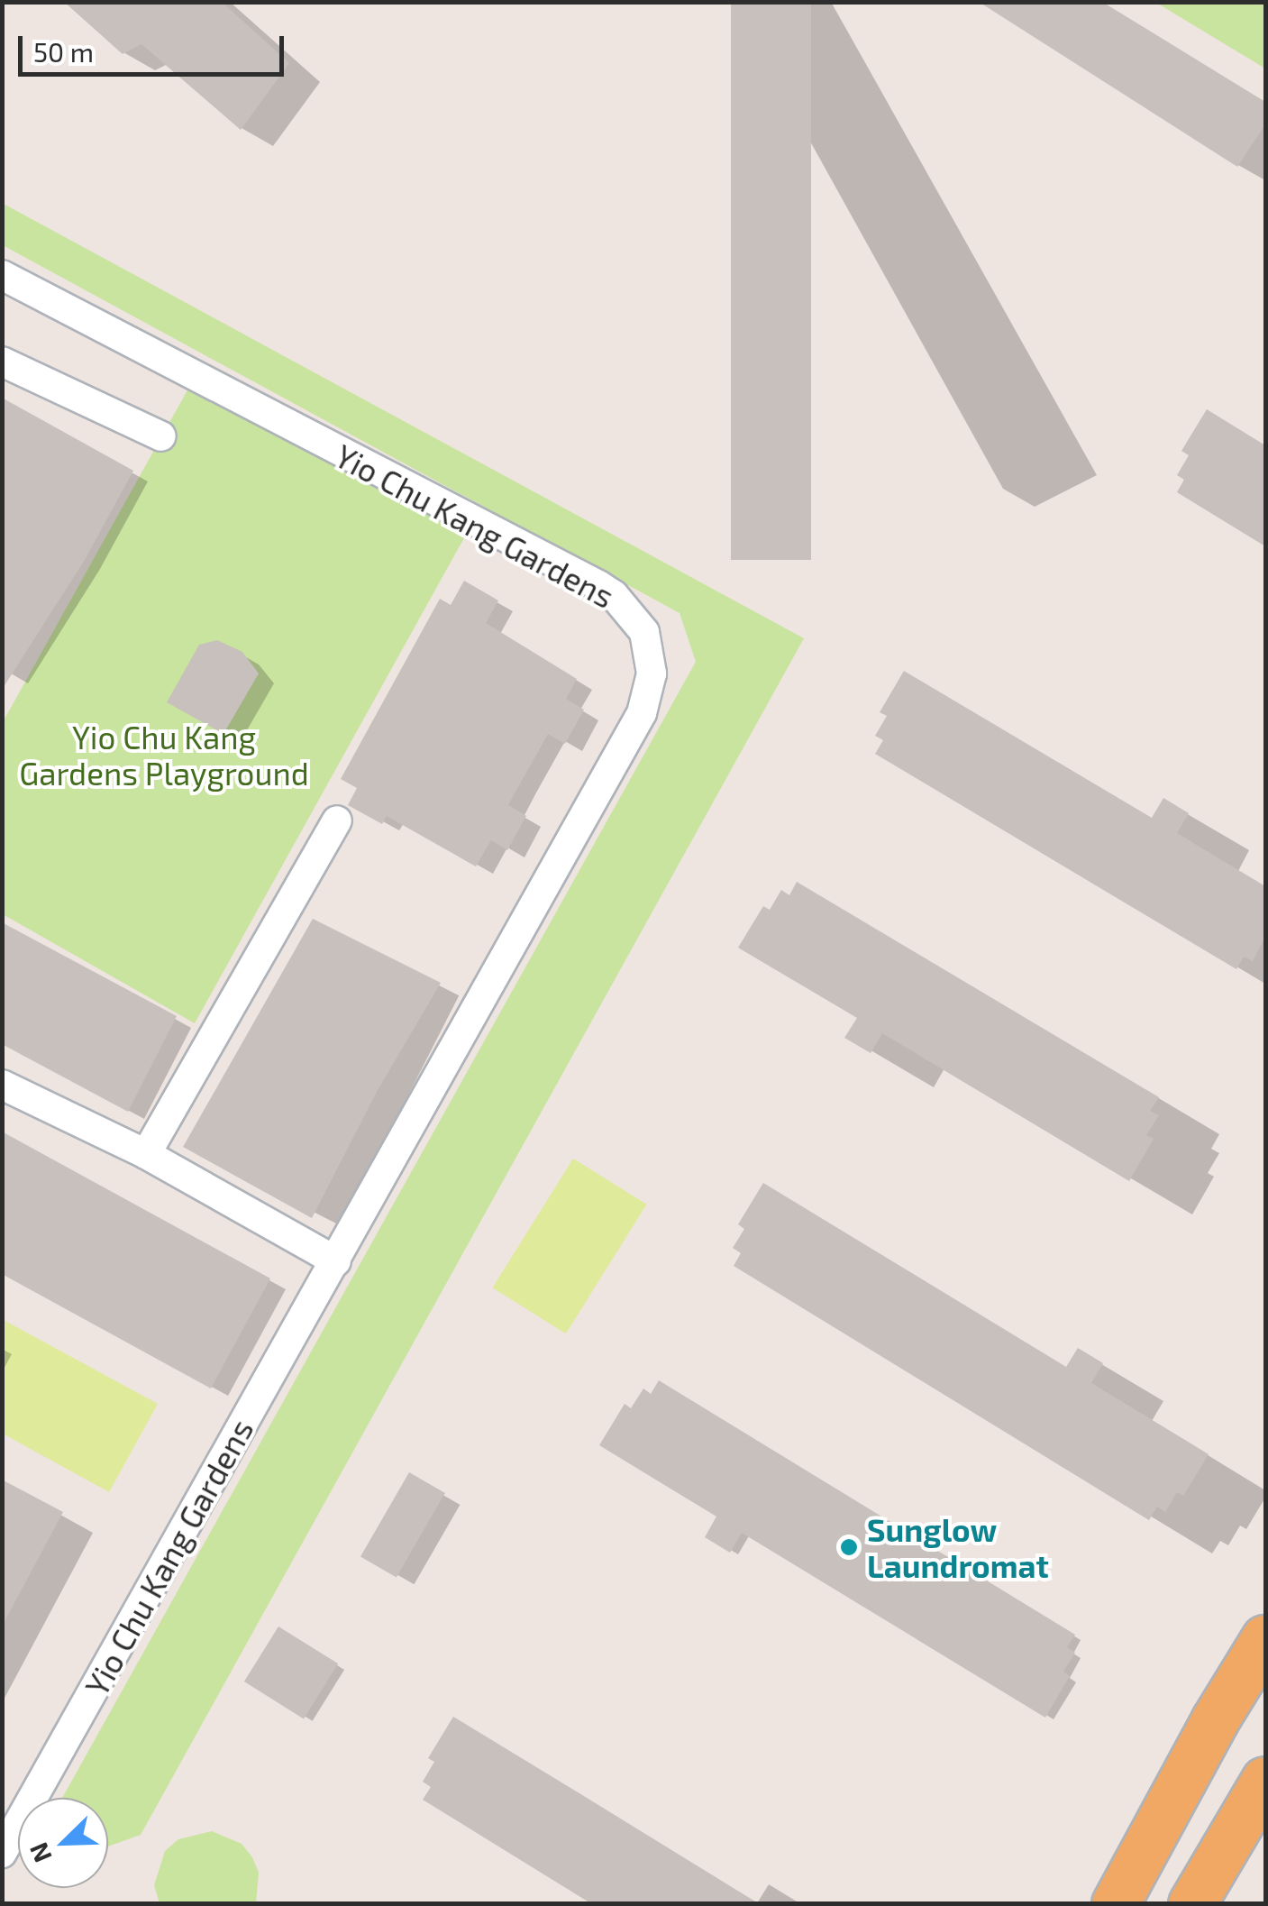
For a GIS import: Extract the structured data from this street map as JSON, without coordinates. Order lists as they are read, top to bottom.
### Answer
{
  "streets": {
    "street": ["Yio Chu Kang Gardens"]
  },
  "parks": ["Yio Chu Kang Gardens Playground"],
  "places": ["Sunglow Laundromat"],
  "scale_bar": "50 m",
  "north": "bottom left"
}
